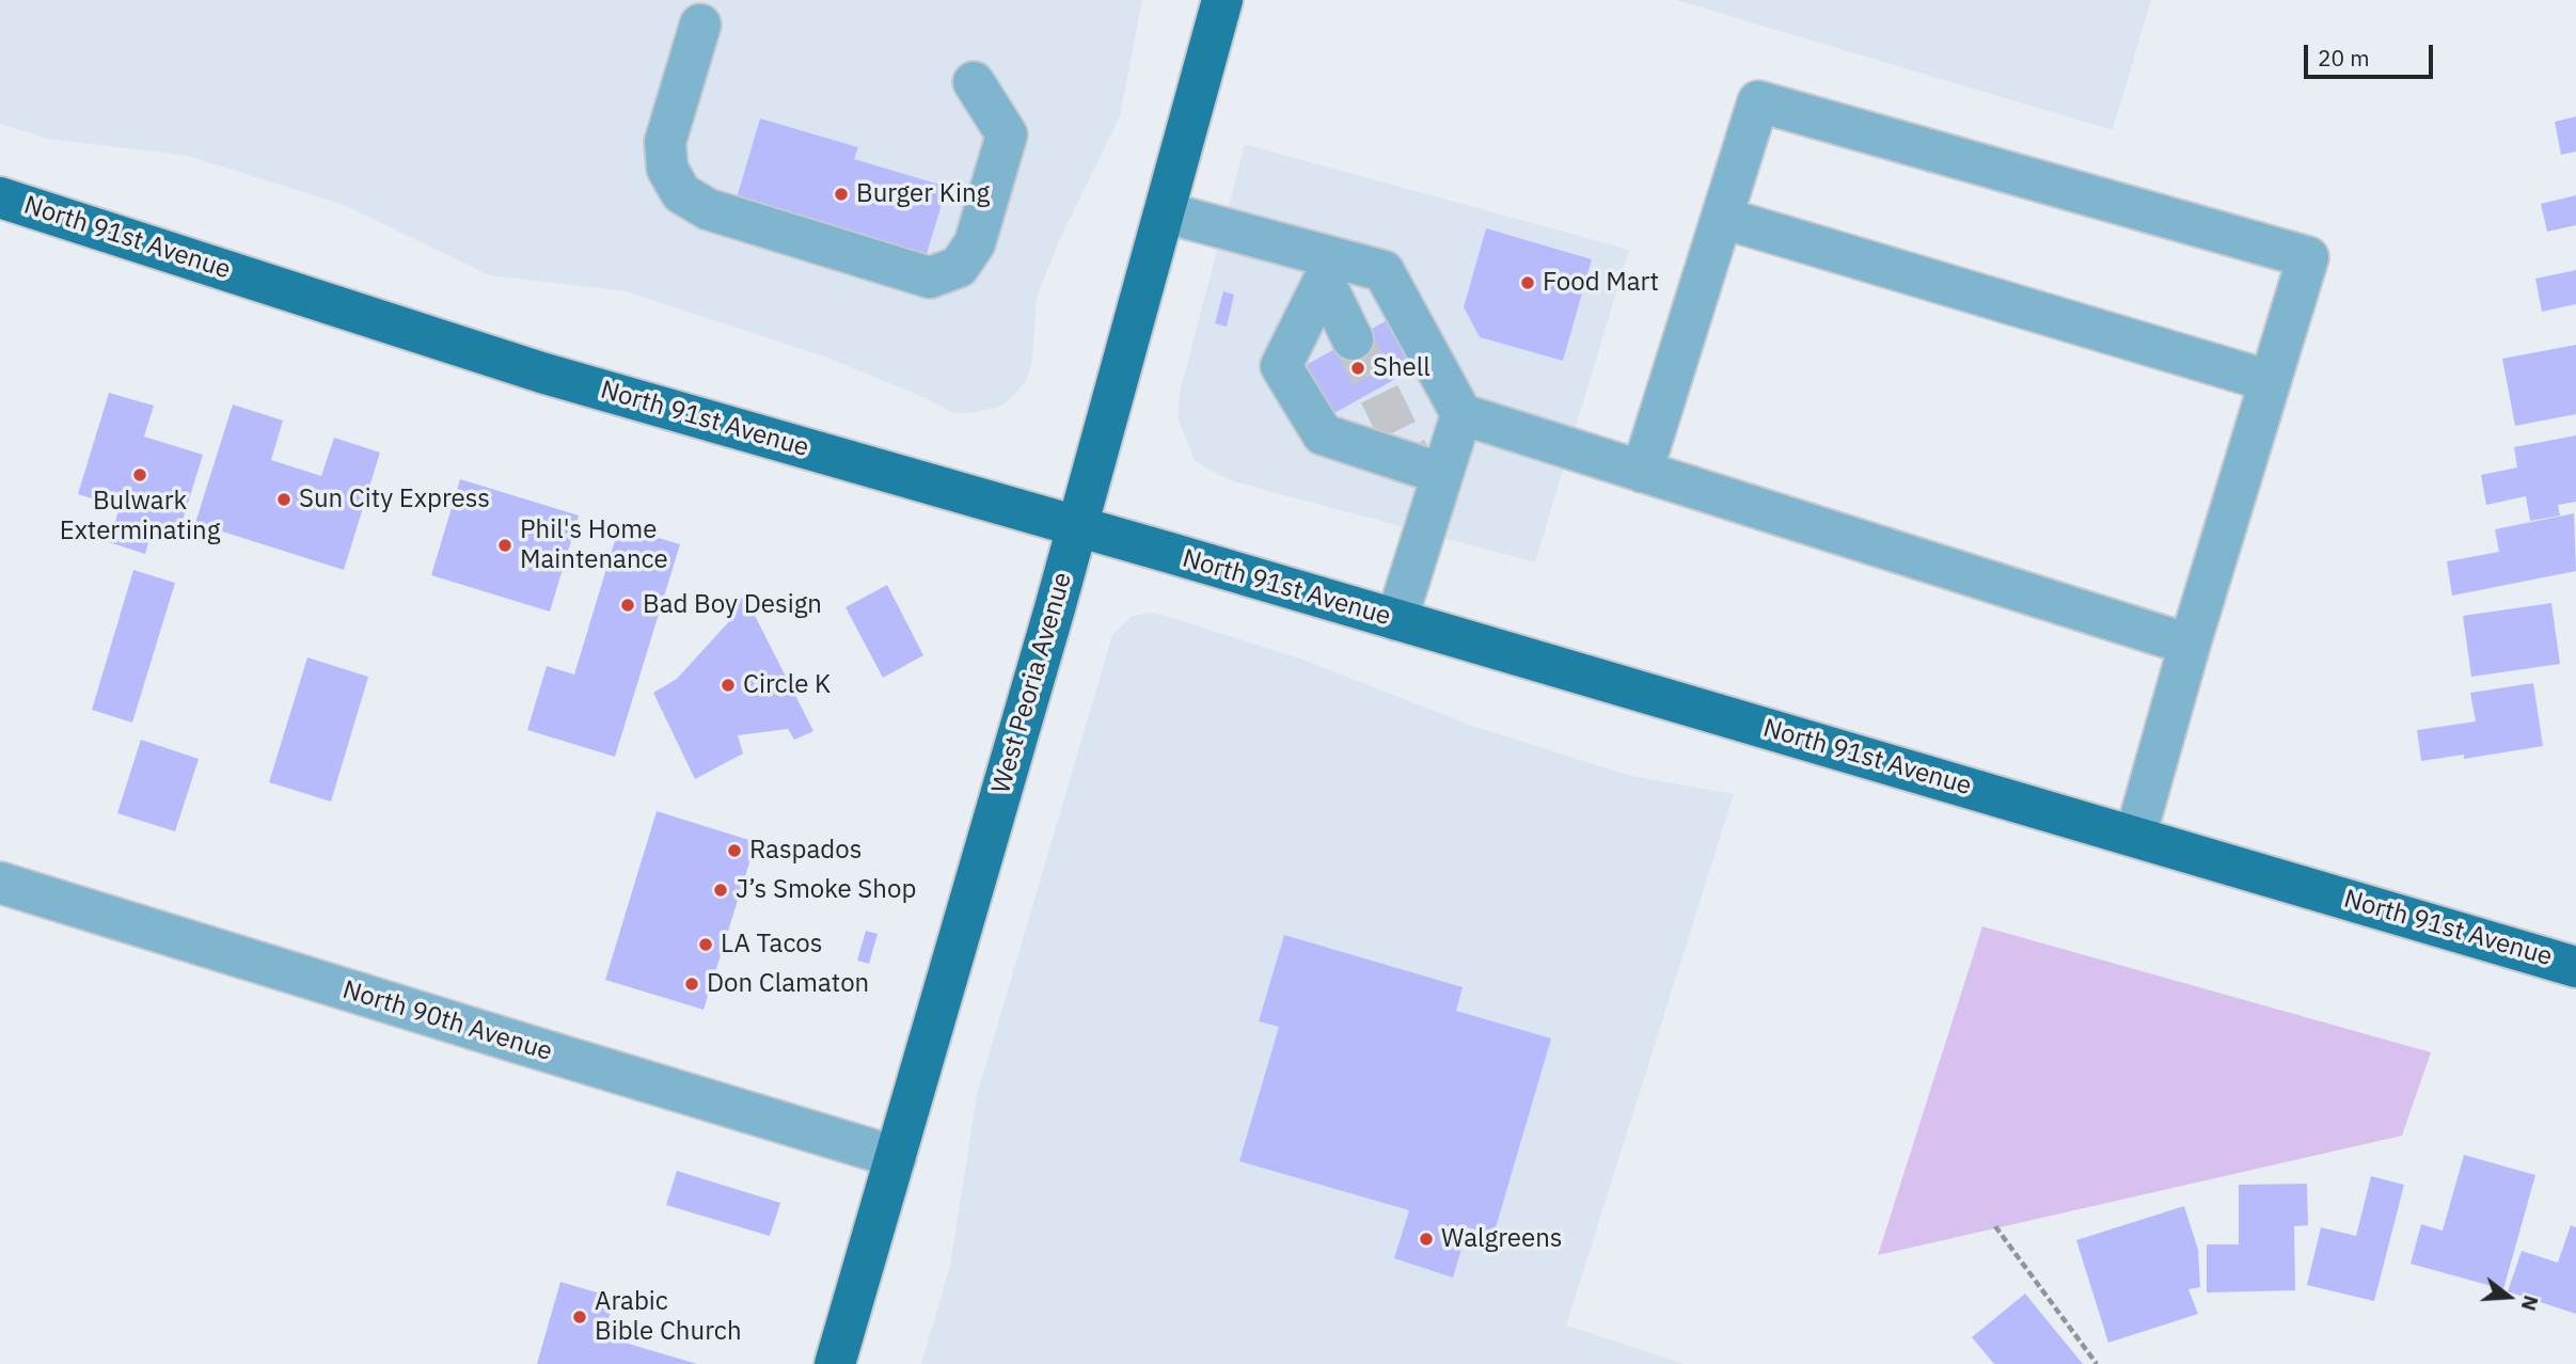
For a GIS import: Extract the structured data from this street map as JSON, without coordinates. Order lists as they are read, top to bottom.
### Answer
{
  "streets": {
    "main road": ["North 91st Avenue", "West Peoria Avenue"],
    "street": ["North 90th Avenue"]
  },
  "crossings": [
    ["North 91st Avenue", "West Peoria Avenue"],
    ["West Peoria Avenue", "North 90th Avenue"]
  ],
  "places": [
    "Burger King",
    "Food Mart",
    "Shell",
    "Bulwark Exterminating",
    "Sun City Express",
    "Phil's Home Maintenance",
    "Bad Boy Design",
    "Circle K",
    "Raspados",
    "J’s Smoke Shop",
    "LA Tacos",
    "Don Clamaton",
    "Walgreens",
    "Arabic Bible Church"
  ],
  "scale_bar": "20 m",
  "north": "right"
}
